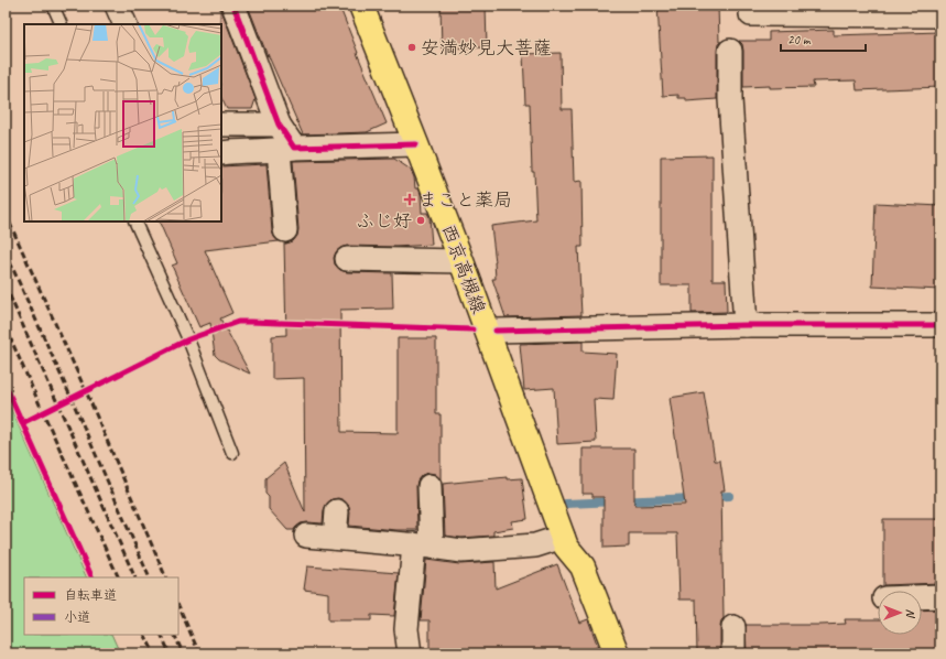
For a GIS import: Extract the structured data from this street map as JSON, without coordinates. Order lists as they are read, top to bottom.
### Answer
{
  "streets": {
    "main road": ["西京高槻線"]
  },
  "places": {
    "other": ["安満妙見大菩薩", "ふじ好"],
    "health": ["まこと薬局"]
  },
  "legend": ["自転車道", "小道"],
  "scale_bar": "20 m",
  "north": "right"
}
